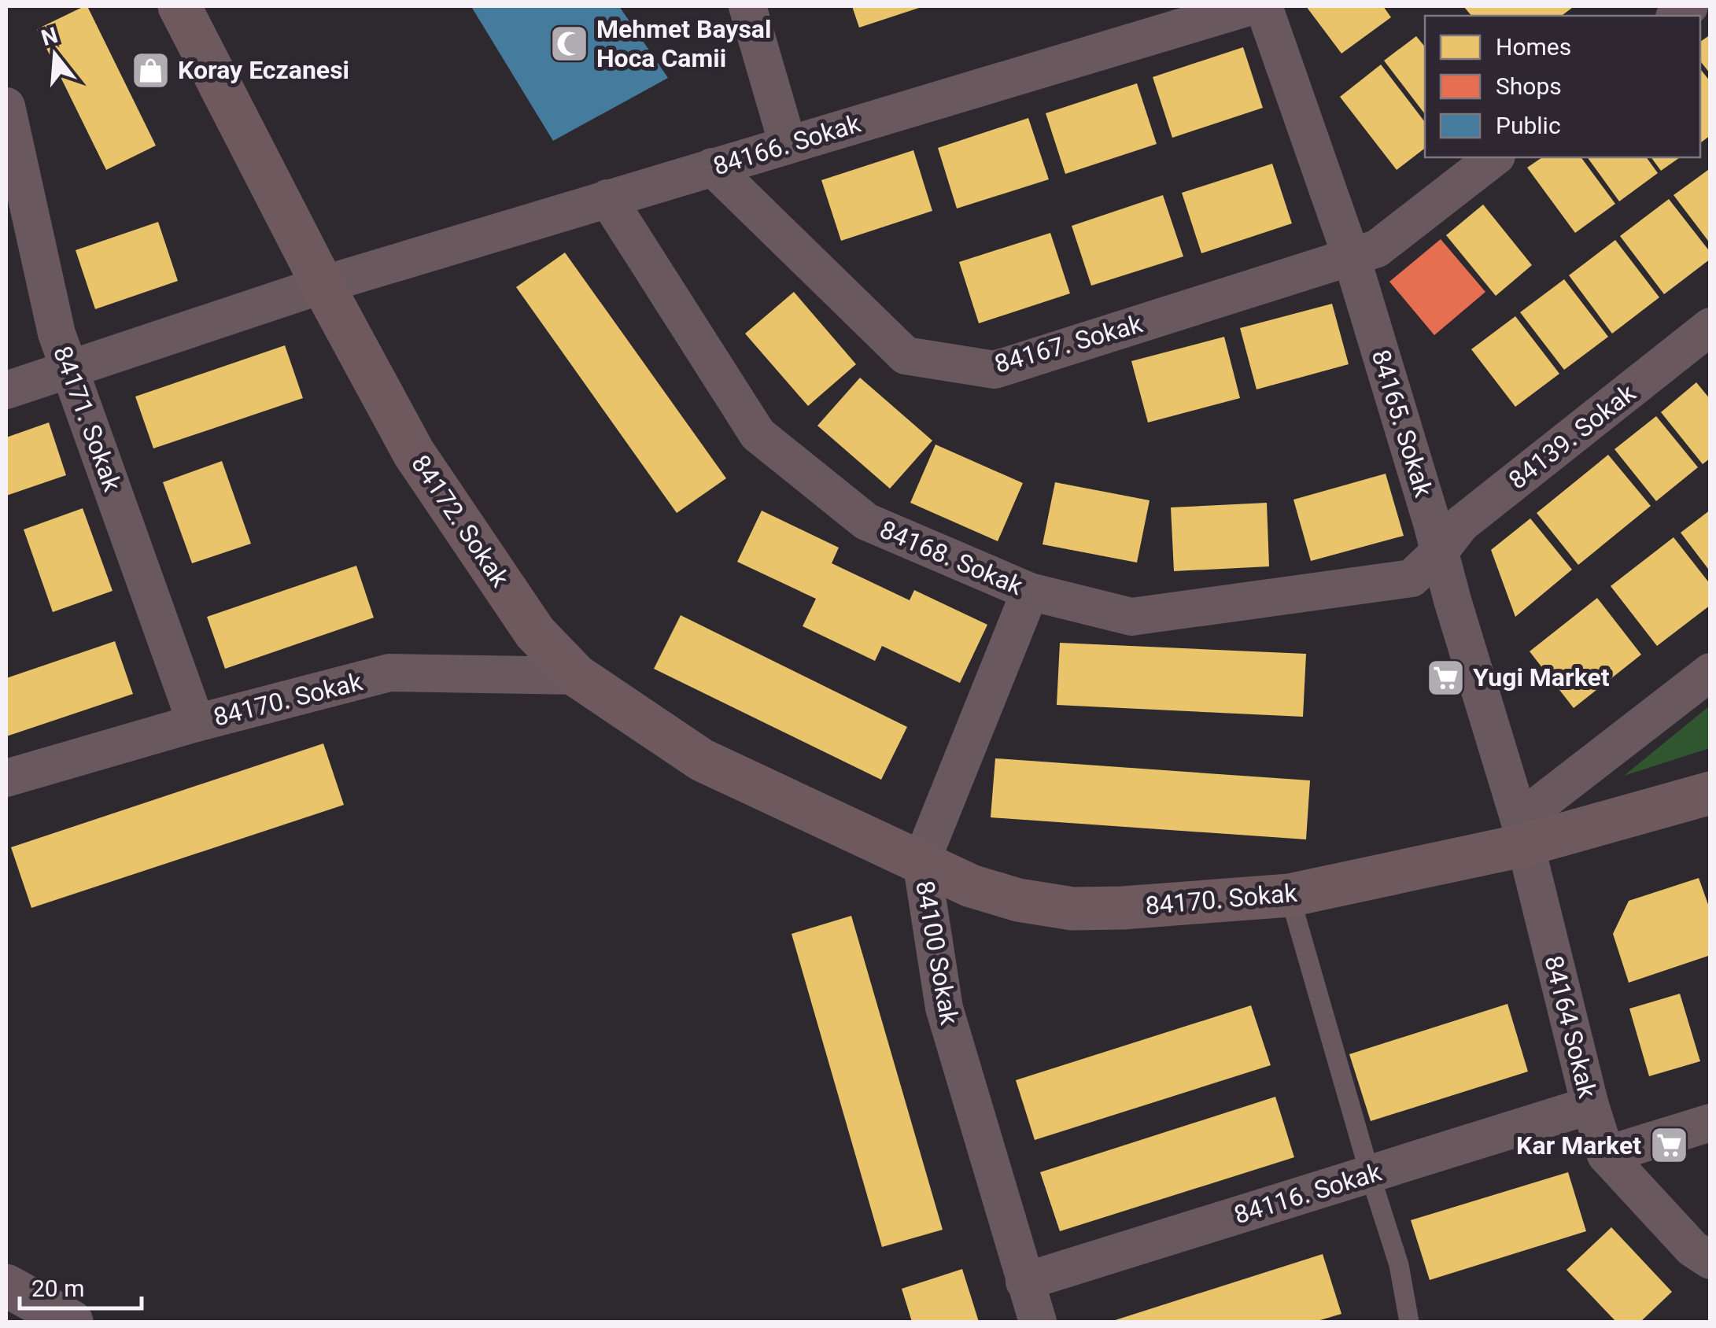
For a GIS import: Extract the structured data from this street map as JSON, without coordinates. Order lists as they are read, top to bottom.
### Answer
{
  "streets": {
    "main road": ["84172. Sokak", "84170. Sokak"],
    "street": [
      "84166. Sokak",
      "84167. Sokak",
      "84171. Sokak",
      "84165. Sokak",
      "84139. Sokak",
      "84168. Sokak",
      "84100 Sokak",
      "84164 Sokak",
      "84116. Sokak"
    ]
  },
  "crossings": [
    ["84166. Sokak", "84167. Sokak"],
    ["84166. Sokak", "84171. Sokak"],
    ["84166. Sokak", "84172. Sokak"],
    ["84166. Sokak", "84168. Sokak"],
    ["84167. Sokak", "84165. Sokak"],
    ["84171. Sokak", "84170. Sokak"],
    ["84165. Sokak", "84139. Sokak"],
    ["84165. Sokak", "84168. Sokak"],
    ["84165. Sokak", "84170. Sokak"],
    ["84165. Sokak", "84164 Sokak"],
    ["84139. Sokak", "84168. Sokak"],
    ["84172. Sokak", "84170. Sokak"],
    ["84172. Sokak", "84100 Sokak"],
    ["84168. Sokak", "84100 Sokak"],
    ["84170. Sokak", "84100 Sokak"],
    ["84170. Sokak", "84164 Sokak"],
    ["84100 Sokak", "84116. Sokak"],
    ["84164 Sokak", "84116. Sokak"]
  ],
  "places": {
    "mosque": ["Mehmet Baysal Hoca Camii"],
    "shop": ["Koray Eczanesi"],
    "supermarket": ["Yugi Market", "Kar Market"]
  },
  "legend": ["Homes", "Shops", "Public"],
  "scale_bar": "20 m",
  "north": "top"
}
